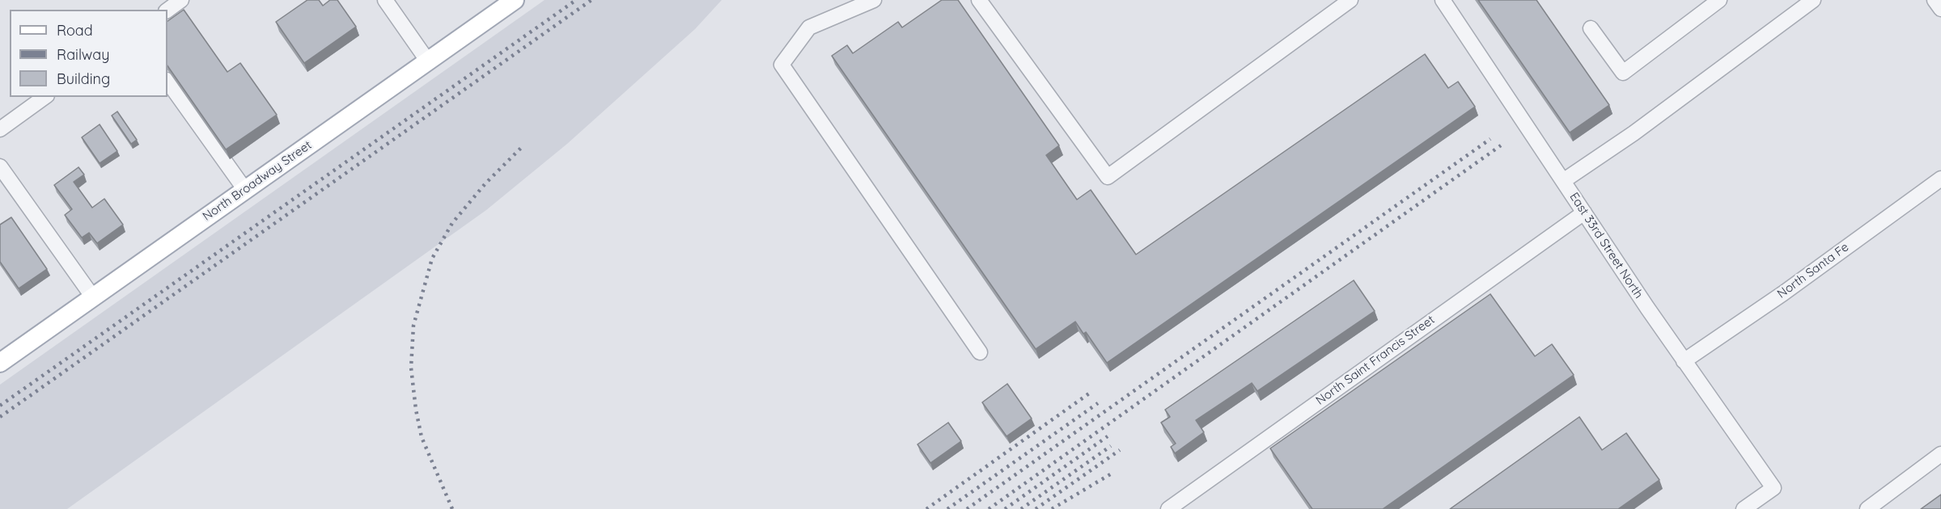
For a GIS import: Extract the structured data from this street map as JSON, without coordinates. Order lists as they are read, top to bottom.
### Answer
{
  "streets": {
    "main road": ["North Broadway Street"],
    "street": ["East 33rd Street North", "North Santa Fe", "North Saint Francis Street"]
  },
  "crossings": [
    ["East 33rd Street North", "North Santa Fe"],
    ["East 33rd Street North", "North Saint Francis Street"]
  ],
  "legend": ["Road", "Railway", "Building"]
}
